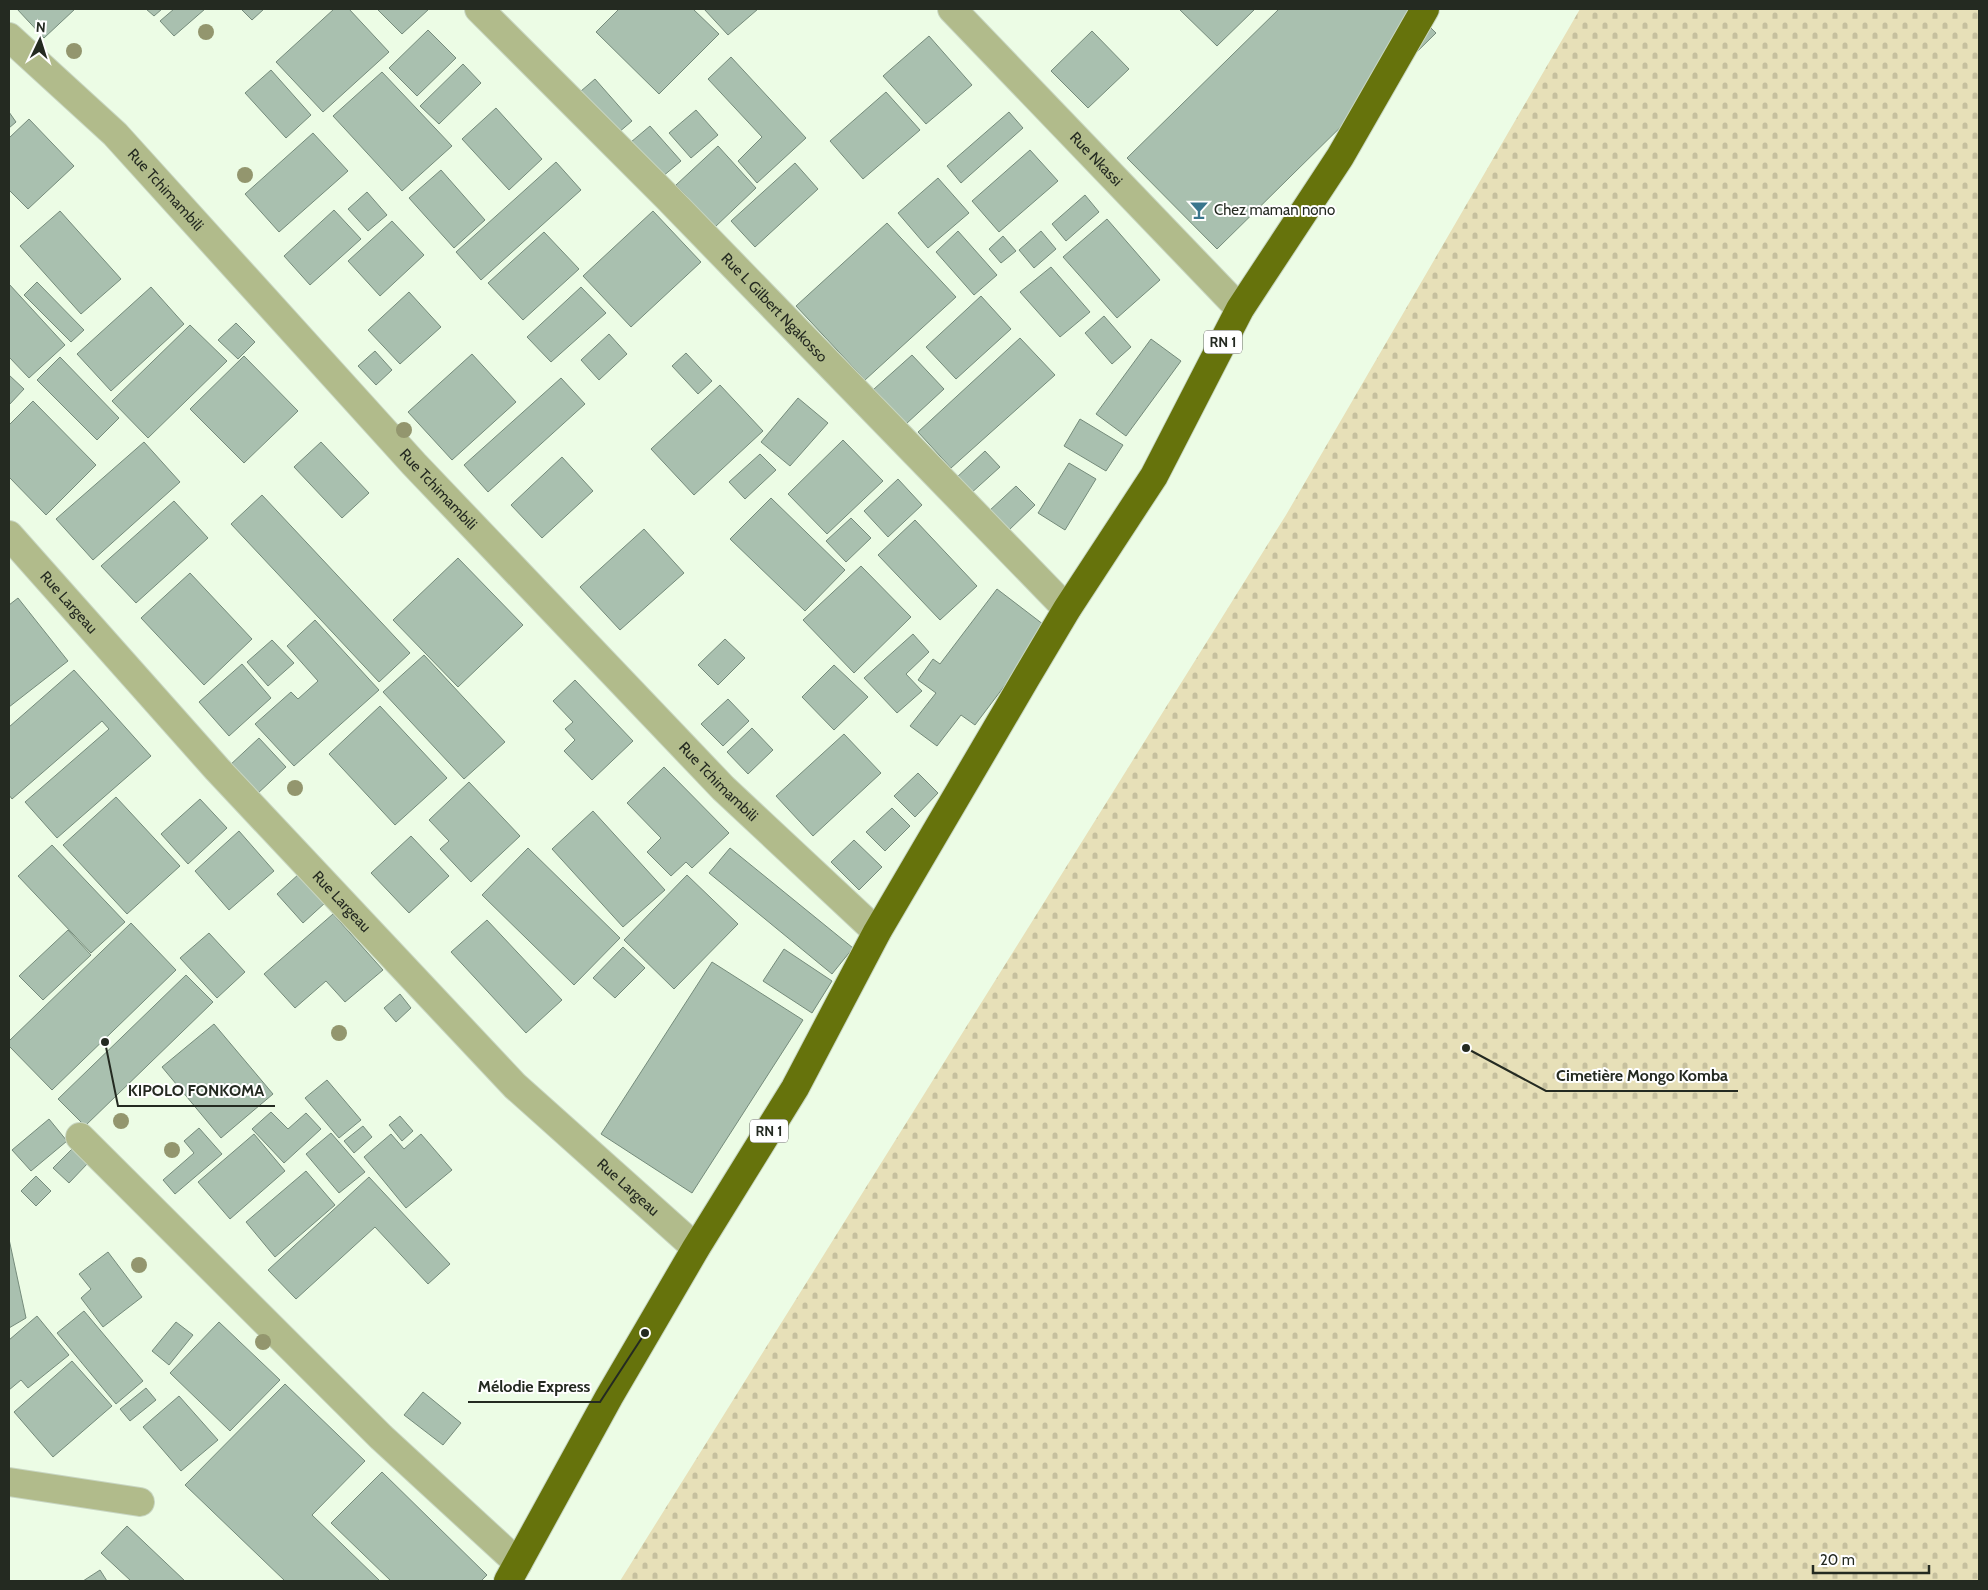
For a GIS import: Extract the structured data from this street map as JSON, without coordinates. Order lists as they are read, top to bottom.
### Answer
{
  "streets": {
    "highway": ["RN 1"],
    "street": [
      "Rue Nkassi",
      "Rue Tchimambili",
      "Rue L Gilbert Ngakosso",
      "Rue Largeau"
    ]
  },
  "crossings": [
    ["Rue Nkassi", "RN 1"],
    ["Rue Tchimambili", "RN 1"],
    ["Rue L Gilbert Ngakosso", "RN 1"],
    ["RN 1", "Rue Largeau"]
  ],
  "places": {
    "bar": ["Chez maman nono"],
    "other": ["KIPOLO FONKOMA", "Cimetière Mongo Komba", "Mélodie Express"]
  },
  "scale_bar": "20 m",
  "north": "top"
}
